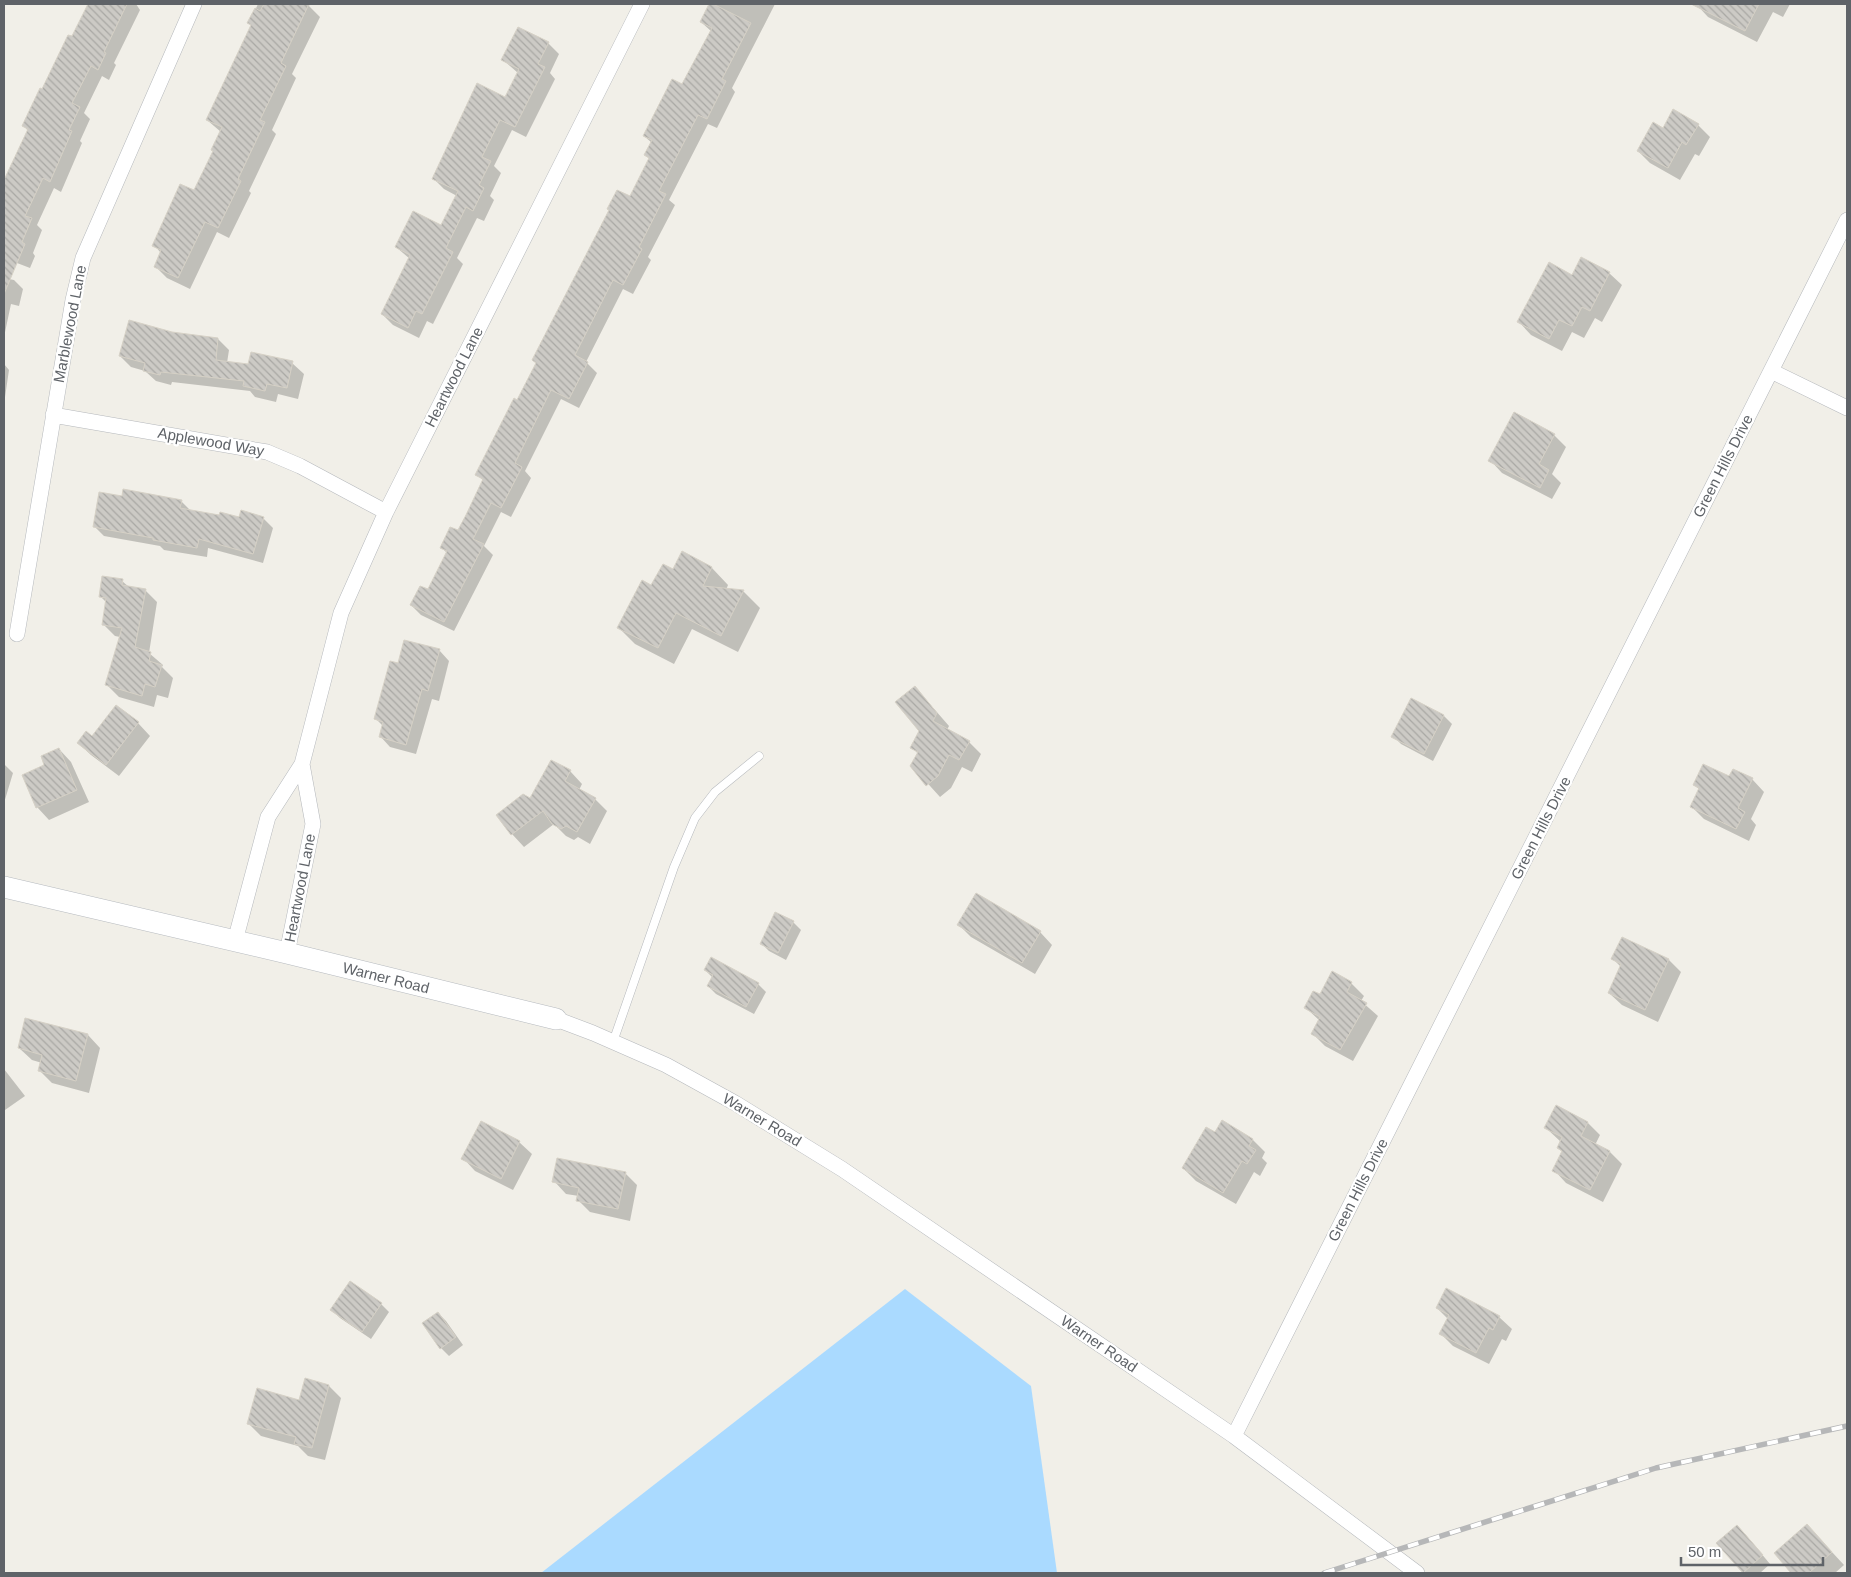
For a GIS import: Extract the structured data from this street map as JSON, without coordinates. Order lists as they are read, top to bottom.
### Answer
{
  "streets": {
    "street": [
      "Marblewood Lane",
      "Heartwood Lane",
      "Applewood Way",
      "Green Hills Drive",
      "Warner Road"
    ]
  },
  "crossings": [
    ["Marblewood Lane", "Applewood Way"],
    ["Heartwood Lane", "Applewood Way"],
    ["Heartwood Lane", "Warner Road"],
    ["Green Hills Drive", "Warner Road"]
  ],
  "scale_bar": "50 m"
}
